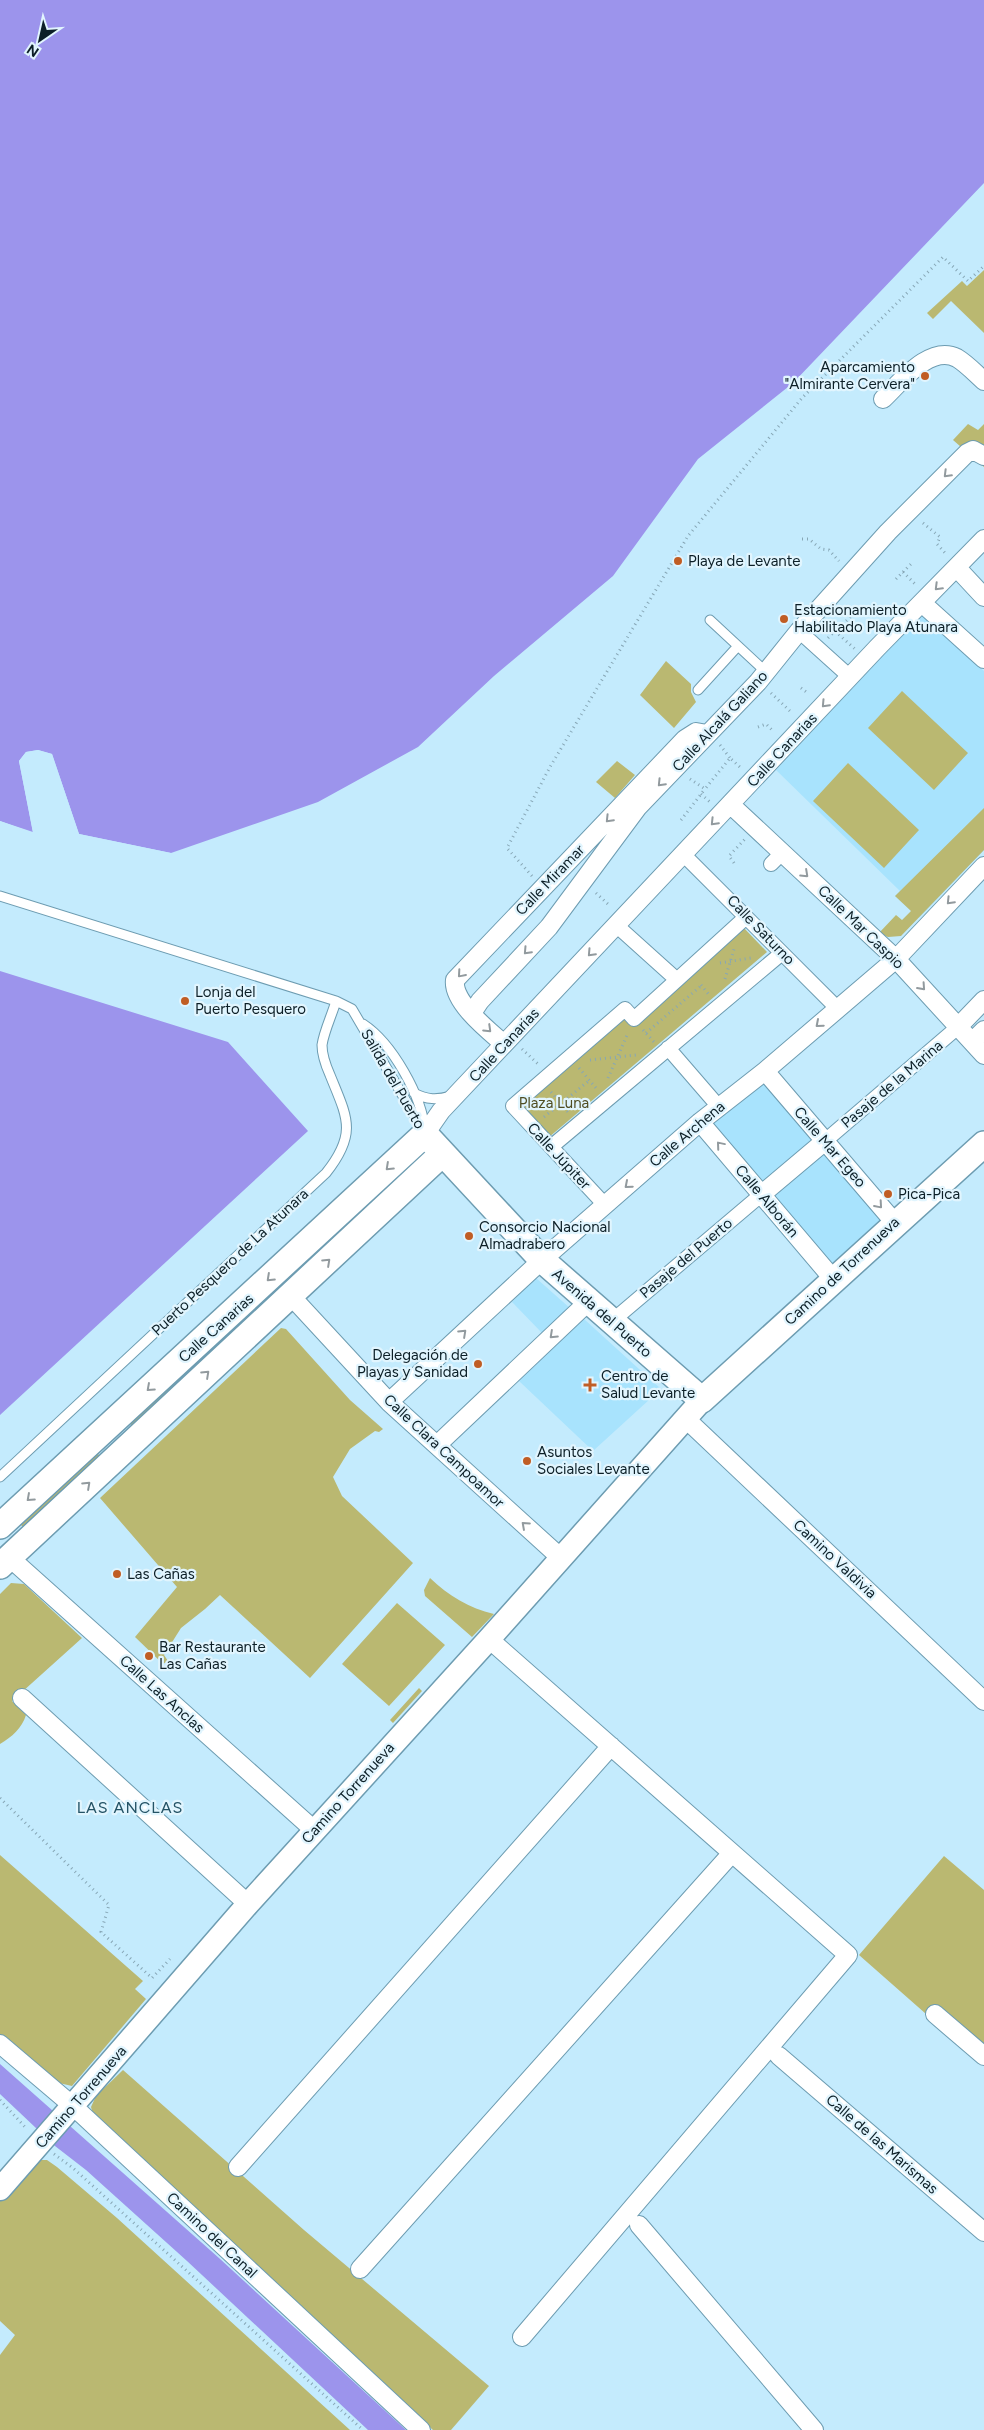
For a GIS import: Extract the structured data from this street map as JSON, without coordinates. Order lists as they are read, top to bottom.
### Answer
{
  "streets": {
    "main road": ["Calle Canarias", "Camino de Torrenueva", "Avenida del Puerto"],
    "street": [
      "Calle Alcalá Galiano",
      "Calle Miramar",
      "Calle Mar Caspio",
      "Calle Saturno",
      "Pasaje de la Marina",
      "Calle Archena",
      "Calle Mar Egeo",
      "Calle Júpiter",
      "Calle Alborán",
      "Pasaje del Puerto",
      "Calle Clara Campoamor",
      "Camino Valdivia",
      "Calle Las Anclas",
      "Camino Torrenueva",
      "Calle de las Marismas",
      "Camino del Canal"
    ],
    "lane": ["Salida del Puerto", "Puerto Pesquero de La Atunara"]
  },
  "crossings": [
    ["Calle Alcalá Galiano", "Calle Miramar"],
    ["Calle Canarias", "Calle Miramar"],
    ["Calle Canarias", "Calle Mar Caspio"],
    ["Calle Canarias", "Calle Saturno"],
    ["Calle Canarias", "Salida del Puerto"],
    ["Calle Canarias", "Avenida del Puerto"],
    ["Calle Canarias", "Calle Clara Campoamor"],
    ["Calle Canarias", "Calle Las Anclas"],
    ["Calle Mar Caspio", "Pasaje de la Marina"],
    ["Calle Mar Caspio", "Calle Archena"],
    ["Calle Saturno", "Calle Archena"],
    ["Salida del Puerto", "Avenida del Puerto"],
    ["Pasaje de la Marina", "Calle Mar Egeo"],
    ["Calle Archena", "Calle Mar Egeo"],
    ["Calle Archena", "Calle Júpiter"],
    ["Calle Archena", "Calle Alborán"],
    ["Calle Archena", "Avenida del Puerto"],
    ["Calle Archena", "Calle Clara Campoamor"],
    ["Calle Mar Egeo", "Camino de Torrenueva"],
    ["Calle Alborán", "Pasaje del Puerto"],
    ["Calle Alborán", "Camino de Torrenueva"],
    ["Pasaje del Puerto", "Avenida del Puerto"],
    ["Camino de Torrenueva", "Avenida del Puerto"],
    ["Camino de Torrenueva", "Camino Valdivia"],
    ["Camino de Torrenueva", "Camino Torrenueva"],
    ["Avenida del Puerto", "Camino Valdivia"],
    ["Avenida del Puerto", "Camino Torrenueva"],
    ["Calle Clara Campoamor", "Camino Torrenueva"],
    ["Camino Valdivia", "Camino Torrenueva"],
    ["Calle Las Anclas", "Camino Torrenueva"],
    ["Camino Torrenueva", "Camino del Canal"]
  ],
  "one_way": [
    "Calle Miramar",
    "Calle Mar Caspio",
    "Calle Mar Egeo",
    "Calle Alborán",
    "Calle Clara Campoamor"
  ],
  "districts": ["LAS ANCLAS"],
  "parks": ["Plaza Luna"],
  "places": {
    "other": [
      "Aparcamiento \"Almirante Cervera\"",
      "Playa de Levante",
      "Estacionamiento Habilitado Playa Atunara",
      "Lonja del Puerto Pesquero",
      "Pica-Pica",
      "Consorcio Nacional Almadrabero",
      "Delegación de Playas y Sanidad",
      "Asuntos Sociales Levante",
      "Las Cañas",
      "Bar Restaurante Las Cañas"
    ],
    "health": ["Centro de Salud Levante"]
  },
  "north": "bottom left"
}
